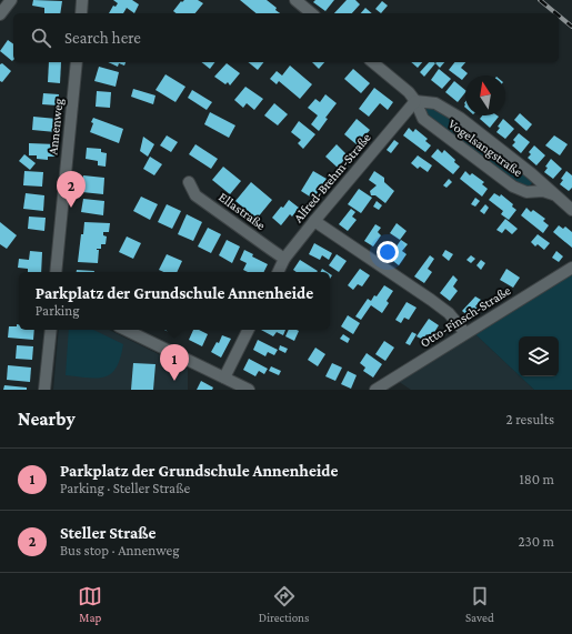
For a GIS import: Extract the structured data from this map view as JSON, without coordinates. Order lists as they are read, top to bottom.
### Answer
{
  "streets": {
    "street": [
      "Annenweg",
      "Vogelsangstraße",
      "Alfred-Brehm-Straße",
      "Ellastraße",
      "Otto-Finsch-Straße"
    ]
  },
  "crossings": [
    ["Vogelsangstraße", "Alfred-Brehm-Straße"],
    ["Alfred-Brehm-Straße", "Ellastraße"]
  ],
  "north": "top",
  "page": {
    "search": "Search here",
    "pins": ["2", "1"],
    "popup": ["Parkplatz der Grundschule Annenheide", "Parking"],
    "heading": ["Nearby", "2 results"],
    "list": [
      {
        "mark": "1",
        "name": "Parkplatz der Grundschule Annenheide",
        "note": "Parking · Steller Straße",
        "value": "180 m"
      },
      {
        "mark": "2",
        "name": "Steller Straße",
        "note": "Bus stop · Annenweg",
        "value": "230 m"
      }
    ],
    "nav": ["Map", "Directions", "Saved"]
  }
}
